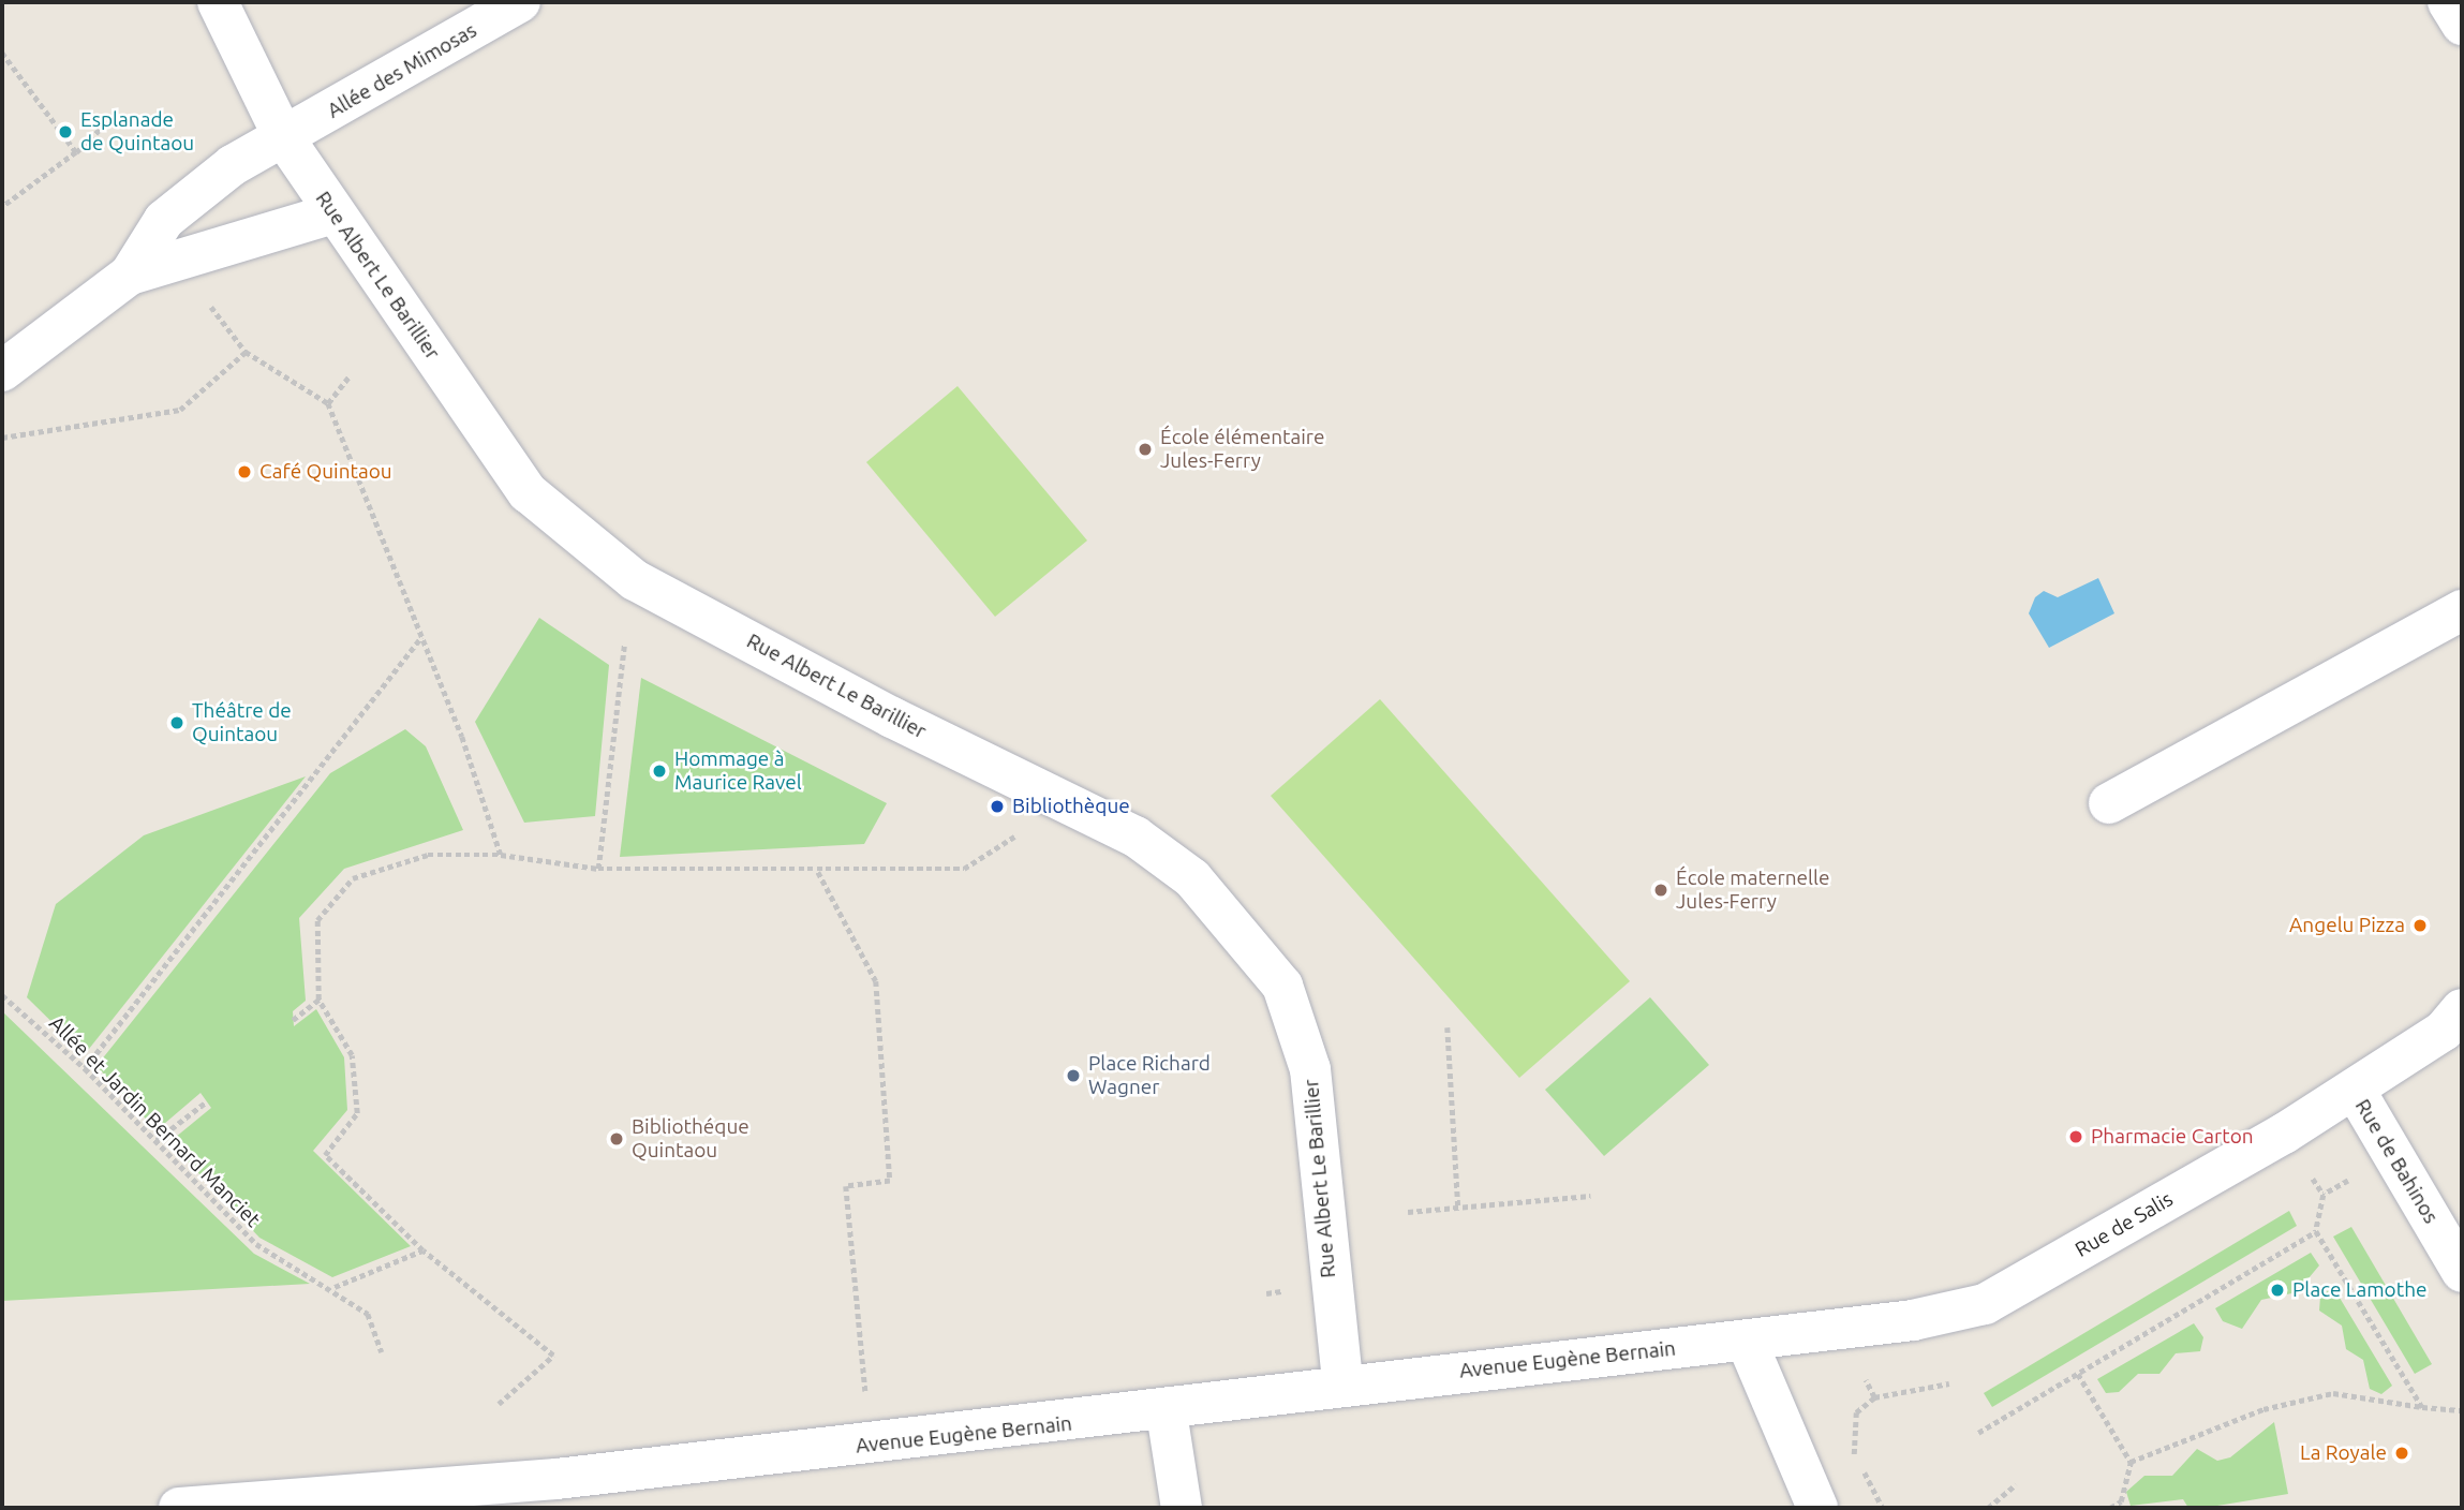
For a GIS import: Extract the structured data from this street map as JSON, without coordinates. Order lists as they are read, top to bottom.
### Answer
{
  "streets": {
    "street": [
      "Allée des Mimosas",
      "Rue Albert Le Barillier",
      "Rue de Bahinos",
      "Rue de Salis",
      "Avenue Eugène Bernain"
    ],
    "path": ["Allée et Jardin Bernard Manciet"]
  },
  "crossings": [
    ["Allée des Mimosas", "Rue Albert Le Barillier"],
    ["Rue Albert Le Barillier", "Avenue Eugène Bernain"],
    ["Rue de Bahinos", "Rue de Salis"],
    ["Rue de Salis", "Avenue Eugène Bernain"]
  ],
  "places": [
    "Esplanade de Quintaou",
    "École élémentaire Jules-Ferry",
    "Café Quintaou",
    "Théâtre de Quintaou",
    "Hommage à Maurice Ravel",
    "Bibliothèque",
    "École maternelle Jules-Ferry",
    "Angelu Pizza",
    "Place Richard Wagner",
    "Pharmacie Carton",
    "Bibliothéque Quintaou",
    "Place Lamothe",
    "La Royale"
  ]
}
